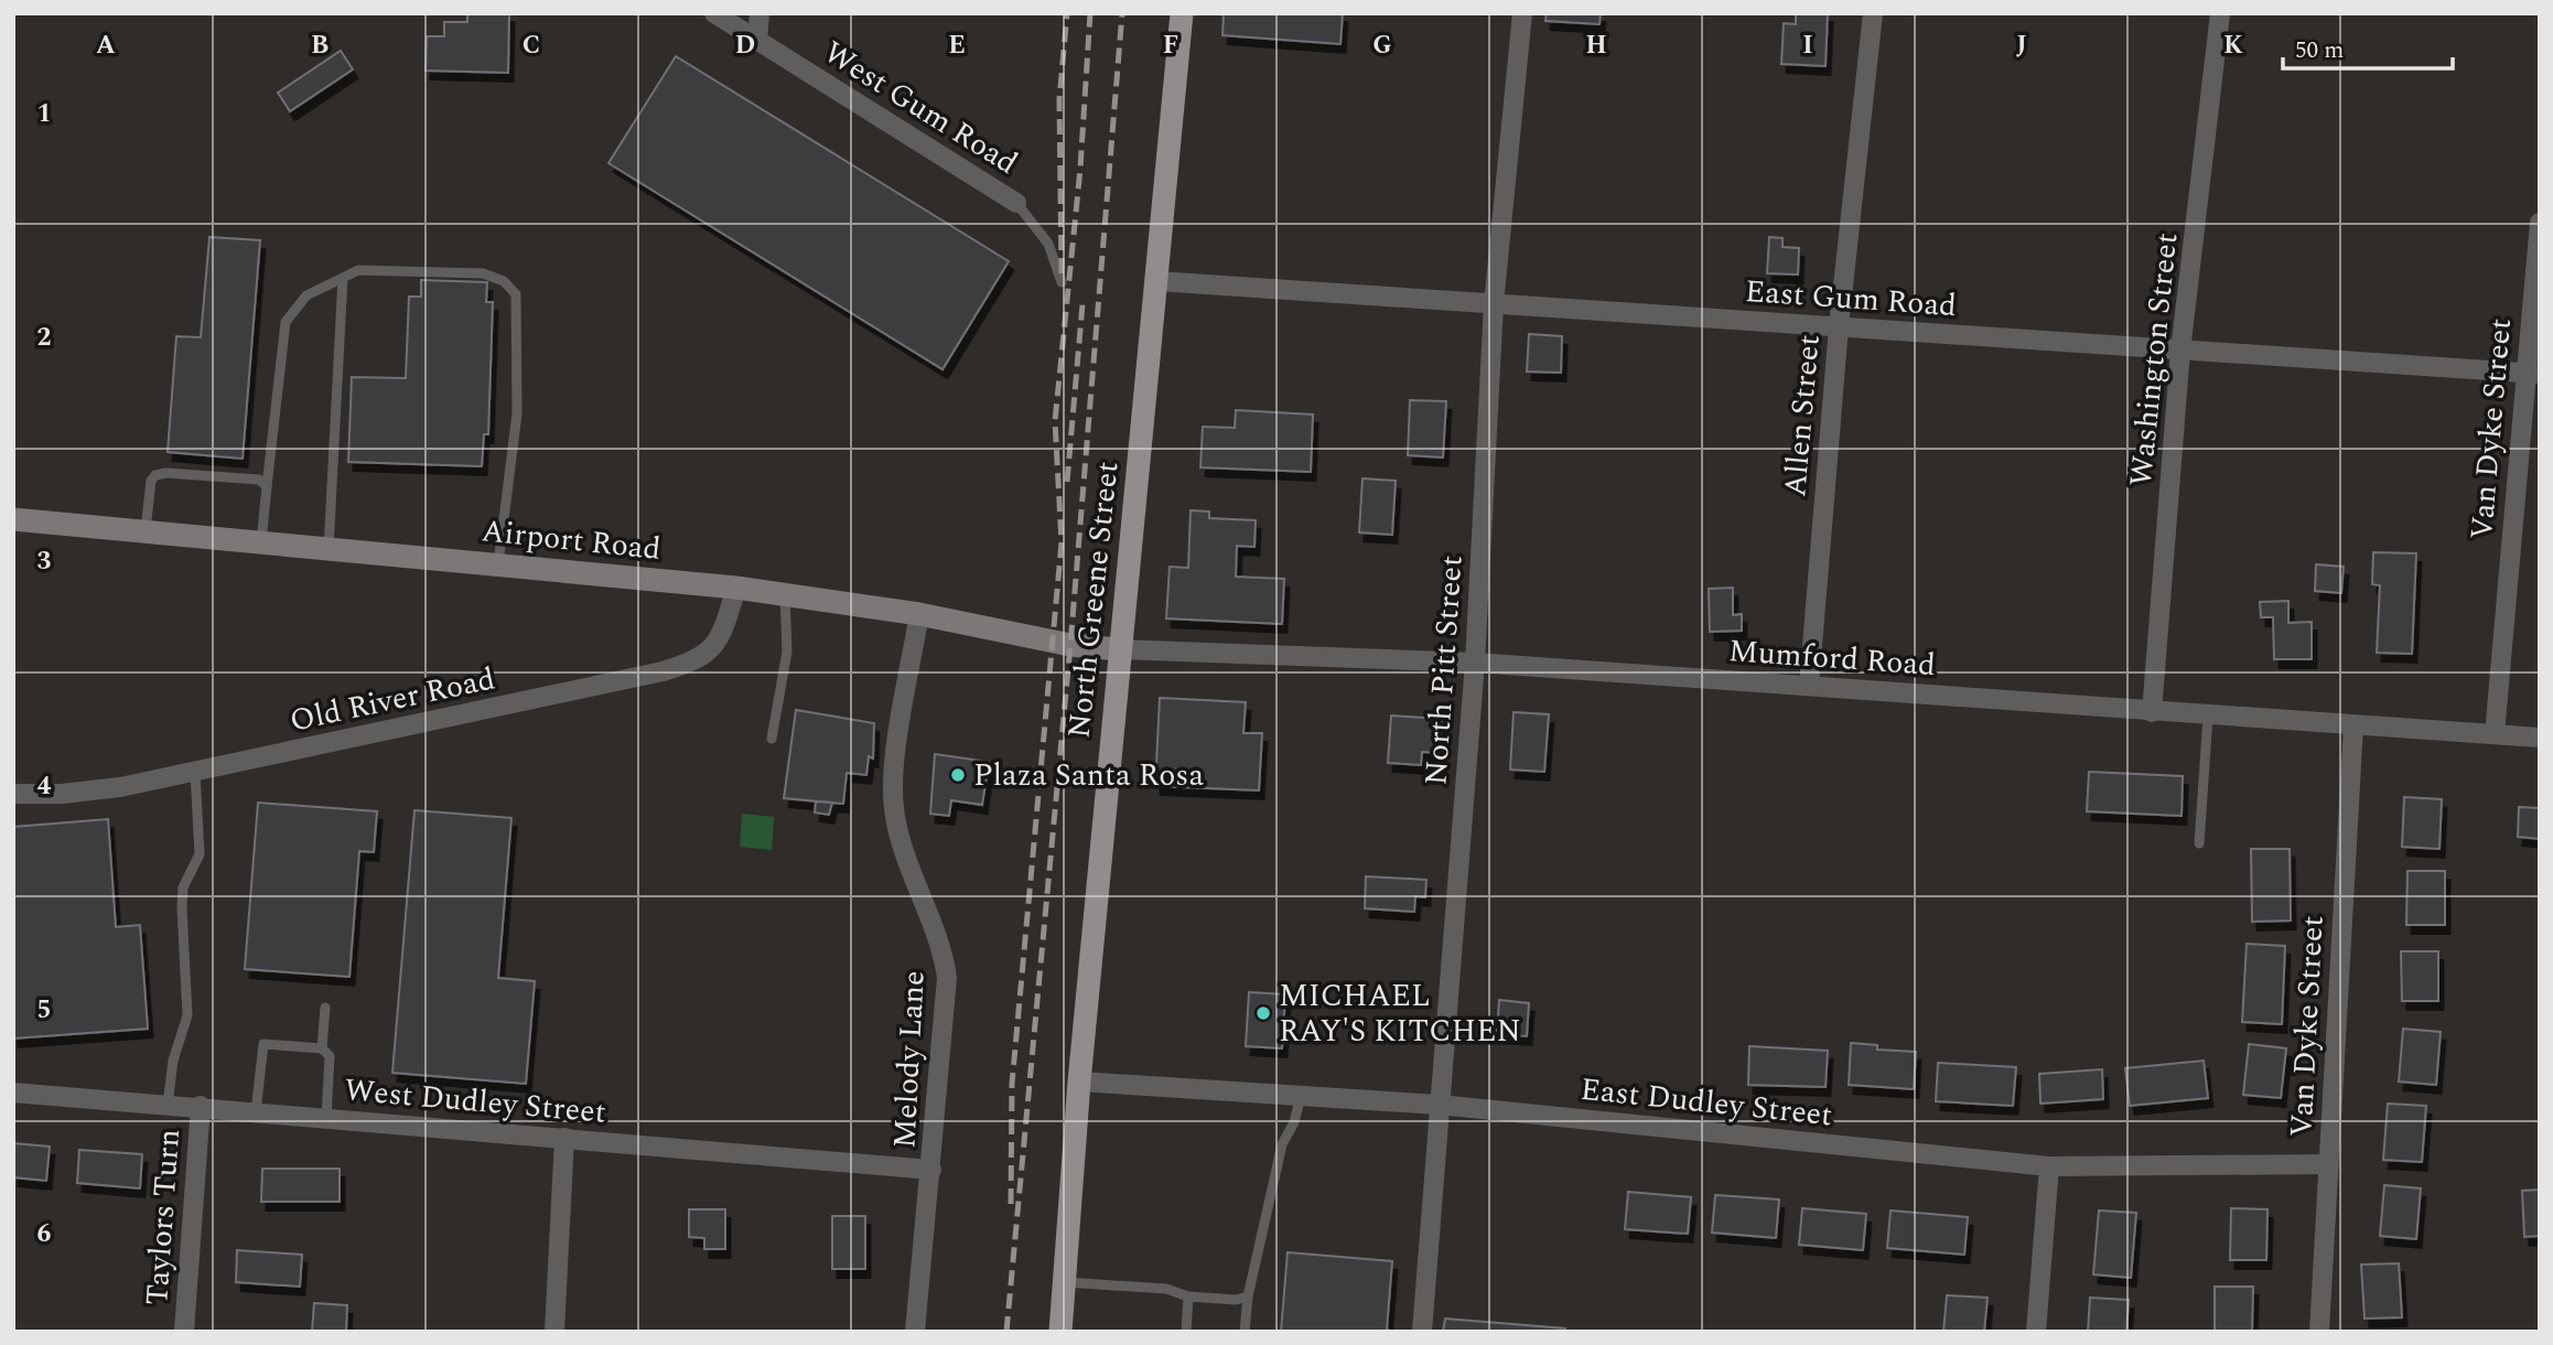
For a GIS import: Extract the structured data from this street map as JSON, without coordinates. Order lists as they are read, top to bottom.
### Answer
{
  "streets": {
    "main road": ["North Greene Street"],
    "street": [
      "West Gum Road",
      "East Gum Road",
      "Washington Street",
      "Allen Street",
      "Van Dyke Street",
      "Airport Road",
      "Mumford Road",
      "North Pitt Street",
      "Old River Road",
      "Melody Lane",
      "West Dudley Street",
      "East Dudley Street",
      "Taylors Turn"
    ]
  },
  "crossings": [
    ["East Gum Road", "Washington Street"],
    ["East Gum Road", "Allen Street"],
    ["East Gum Road", "Van Dyke Street"],
    ["East Gum Road", "North Greene Street"],
    ["East Gum Road", "North Pitt Street"],
    ["Washington Street", "Mumford Road"],
    ["Allen Street", "Mumford Road"],
    ["Van Dyke Street", "Mumford Road"],
    ["Van Dyke Street", "East Dudley Street"],
    ["Airport Road", "North Greene Street"],
    ["Airport Road", "Mumford Road"],
    ["Airport Road", "Old River Road"],
    ["Airport Road", "Melody Lane"],
    ["North Greene Street", "Mumford Road"],
    ["North Greene Street", "East Dudley Street"],
    ["Mumford Road", "North Pitt Street"],
    ["North Pitt Street", "East Dudley Street"],
    ["Melody Lane", "West Dudley Street"],
    ["West Dudley Street", "Taylors Turn"]
  ],
  "places": ["Plaza Santa Rosa", "MICHAEL RAY'S KITCHEN"],
  "scale_bar": "50 m",
  "grid": {
    "columns": [
      "A",
      "B",
      "C",
      "D",
      "E",
      "F",
      "G",
      "H",
      "I",
      "J",
      "K"
    ],
    "rows": [
      "1",
      "2",
      "3",
      "4",
      "5",
      "6"
    ]
  }
}
